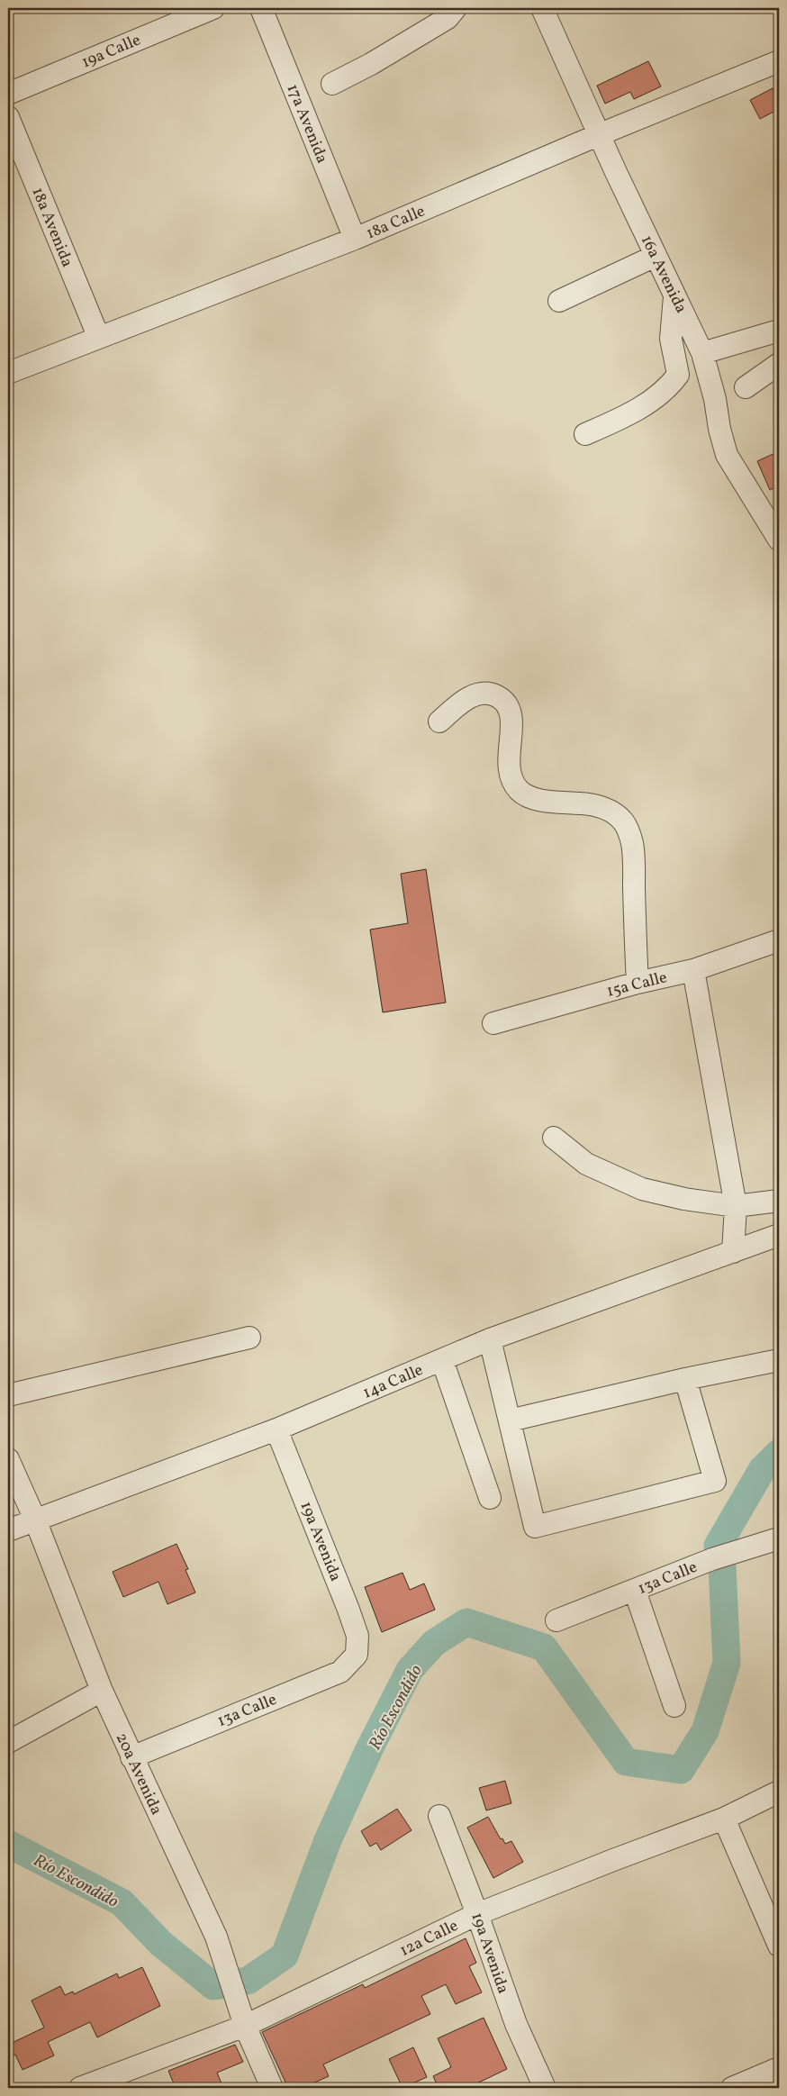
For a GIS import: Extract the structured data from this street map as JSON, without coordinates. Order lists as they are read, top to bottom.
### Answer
{
  "streets": {
    "street": [
      "19a Calle",
      "17a Avenida",
      "18a Calle",
      "18a Avenida",
      "16a Avenida",
      "15a Calle",
      "14a Calle",
      "19a Avenida",
      "13a Calle",
      "20a Avenida",
      "12a Calle"
    ]
  },
  "crossings": [
    ["17a Avenida", "18a Calle"],
    ["18a Calle", "18a Avenida"],
    ["18a Calle", "16a Avenida"],
    ["14a Calle", "19a Avenida"],
    ["14a Calle", "20a Avenida"],
    ["19a Avenida", "13a Calle"],
    ["19a Avenida", "12a Calle"],
    ["13a Calle", "20a Avenida"],
    ["20a Avenida", "12a Calle"]
  ],
  "water": ["Río Escondido"]
}
